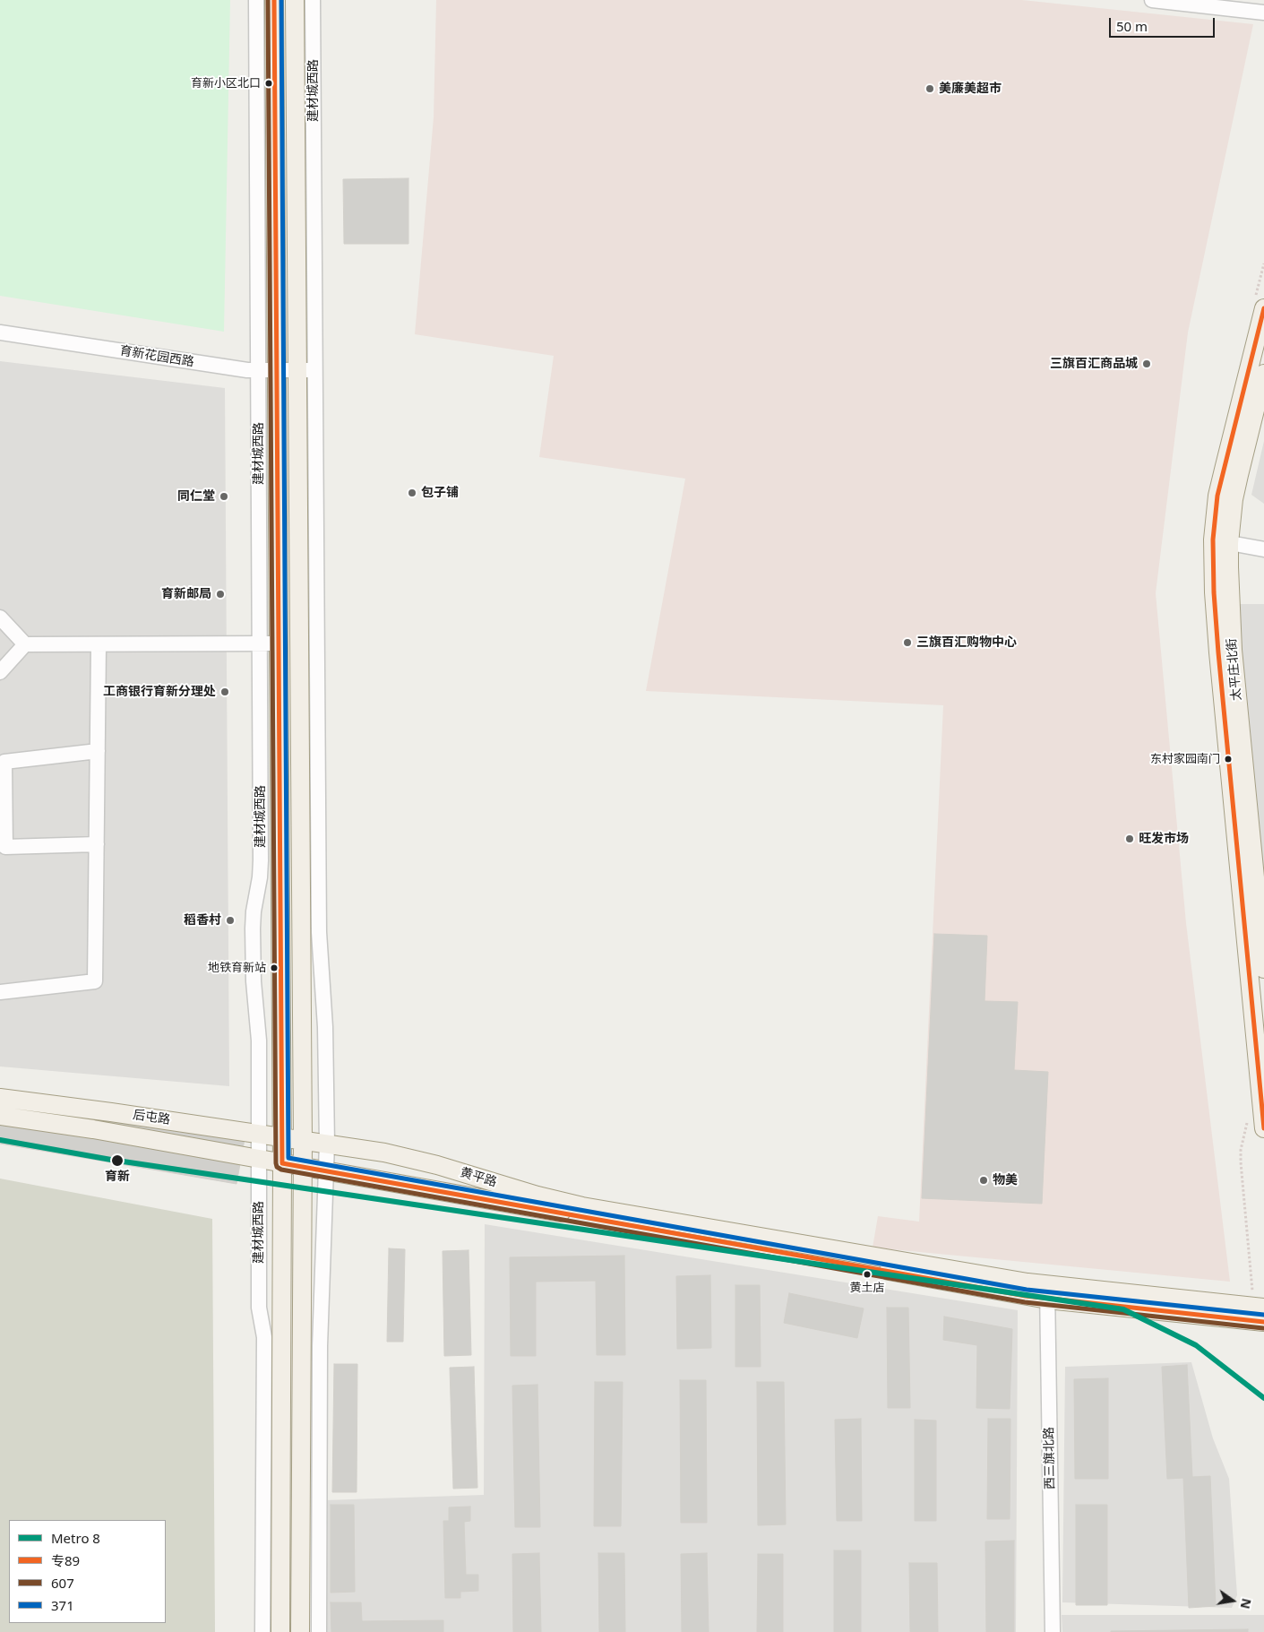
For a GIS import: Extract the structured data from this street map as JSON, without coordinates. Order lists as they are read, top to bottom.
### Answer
{
  "streets": {
    "main road": [
      "建材城西路",
      "太平庄北街",
      "后屯路",
      "黄平路"
    ],
    "street": ["育新花园西路", "西三旗北路"]
  },
  "crossings": [
    ["建材城西路", "育新花园西路"],
    ["建材城西路", "后屯路"],
    ["建材城西路", "黄平路"],
    ["后屯路", "黄平路"],
    ["黄平路", "西三旗北路"]
  ],
  "places": [
    "育新小区北口",
    "美廉美超市",
    "三旗百汇商品城",
    "包子铺",
    "同仁堂",
    "育新邮局",
    "三旗百汇购物中心",
    "工商银行育新分理处",
    "东村家园南门",
    "旺发市场",
    "稻香村",
    "地铁育新站",
    "育新",
    "物美",
    "黄土店"
  ],
  "lines": [
    "transit line 专89",
    "transit line 607",
    "transit line 371",
    "metro line 8"
  ],
  "legend": [
    "Metro 8",
    "专89",
    "607",
    "371"
  ],
  "scale_bar": "50 m",
  "north": "right"
}
